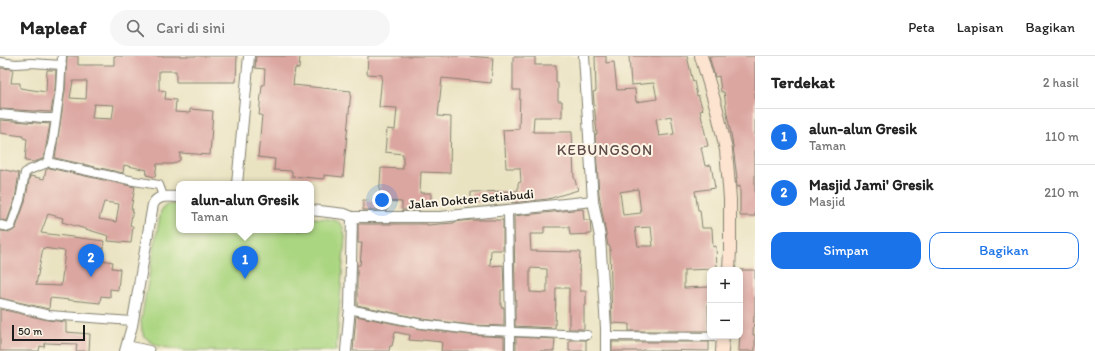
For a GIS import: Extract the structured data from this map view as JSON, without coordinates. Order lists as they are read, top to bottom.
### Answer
{
  "streets": {
    "street": ["Jalan Dokter Setiabudi"]
  },
  "districts": ["KEBUNGSON"],
  "scale_bar": "50 m",
  "page": {
    "header": "Mapleaf",
    "search": "Cari di sini",
    "nav": ["Peta", "Lapisan", "Bagikan"],
    "heading": ["Terdekat", "2 hasil"],
    "list": [
      {
        "mark": "1",
        "name": "alun-alun Gresik",
        "note": "Taman",
        "value": "110 m"
      },
      {
        "mark": "2",
        "name": "Masjid Jami' Gresik",
        "note": "Masjid",
        "value": "210 m"
      }
    ],
    "popup": ["alun-alun Gresik", "Taman"],
    "buttons": ["Simpan", "Bagikan"],
    "pins": ["2", "1"],
    "map_buttons": ["+", "−"],
    "scale": "50 m"
  }
}
